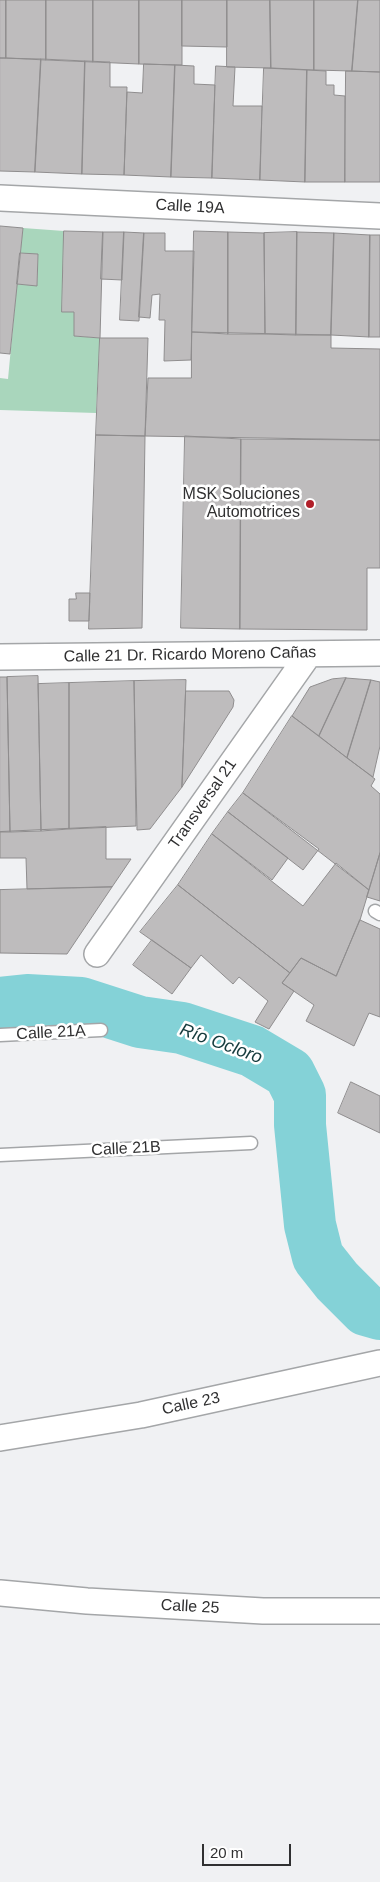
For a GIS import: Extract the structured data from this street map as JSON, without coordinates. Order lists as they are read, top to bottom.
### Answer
{
  "streets": {
    "street": [
      "Calle 19A",
      "Calle 21 Dr. Ricardo Moreno Cañas",
      "Transversal 21",
      "Calle 23",
      "Calle 25"
    ],
    "lane": ["Calle 21A", "Calle 21B"]
  },
  "crossings": [
    ["Calle 21 Dr. Ricardo Moreno Cañas", "Transversal 21"]
  ],
  "water": ["Río Ocloro"],
  "places": ["MSK Soluciones Automotrices"],
  "scale_bar": "20 m"
}
